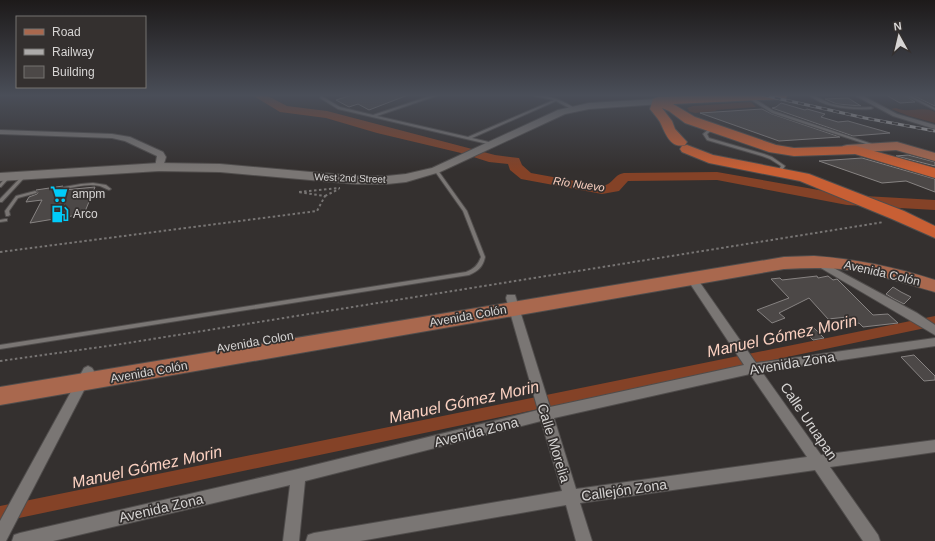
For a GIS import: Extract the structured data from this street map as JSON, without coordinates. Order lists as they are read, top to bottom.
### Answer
{
  "streets": {
    "main road": ["Avenida Colón", "Avenida Colon"],
    "street": [
      "West 2nd Street",
      "Avenida Zona",
      "Calle Uruapan",
      "Calle Morelia",
      "Callejón Zona"
    ]
  },
  "crossings": [
    ["Avenida Colón", "Avenida Colon"],
    ["Avenida Colón", "Calle Uruapan"],
    ["Avenida Colón", "Calle Morelia"],
    ["Avenida Colon", "Calle Morelia"],
    ["Avenida Zona", "Calle Uruapan"],
    ["Avenida Zona", "Calle Morelia"],
    ["Calle Uruapan", "Callejón Zona"],
    ["Calle Morelia", "Callejón Zona"]
  ],
  "water": ["Río Nuevo", "Manuel Gómez Morin"],
  "places": {
    "supermarket": ["ampm"],
    "fuel station": ["Arco"]
  },
  "legend": ["Road", "Railway", "Building"],
  "north": "top"
}
